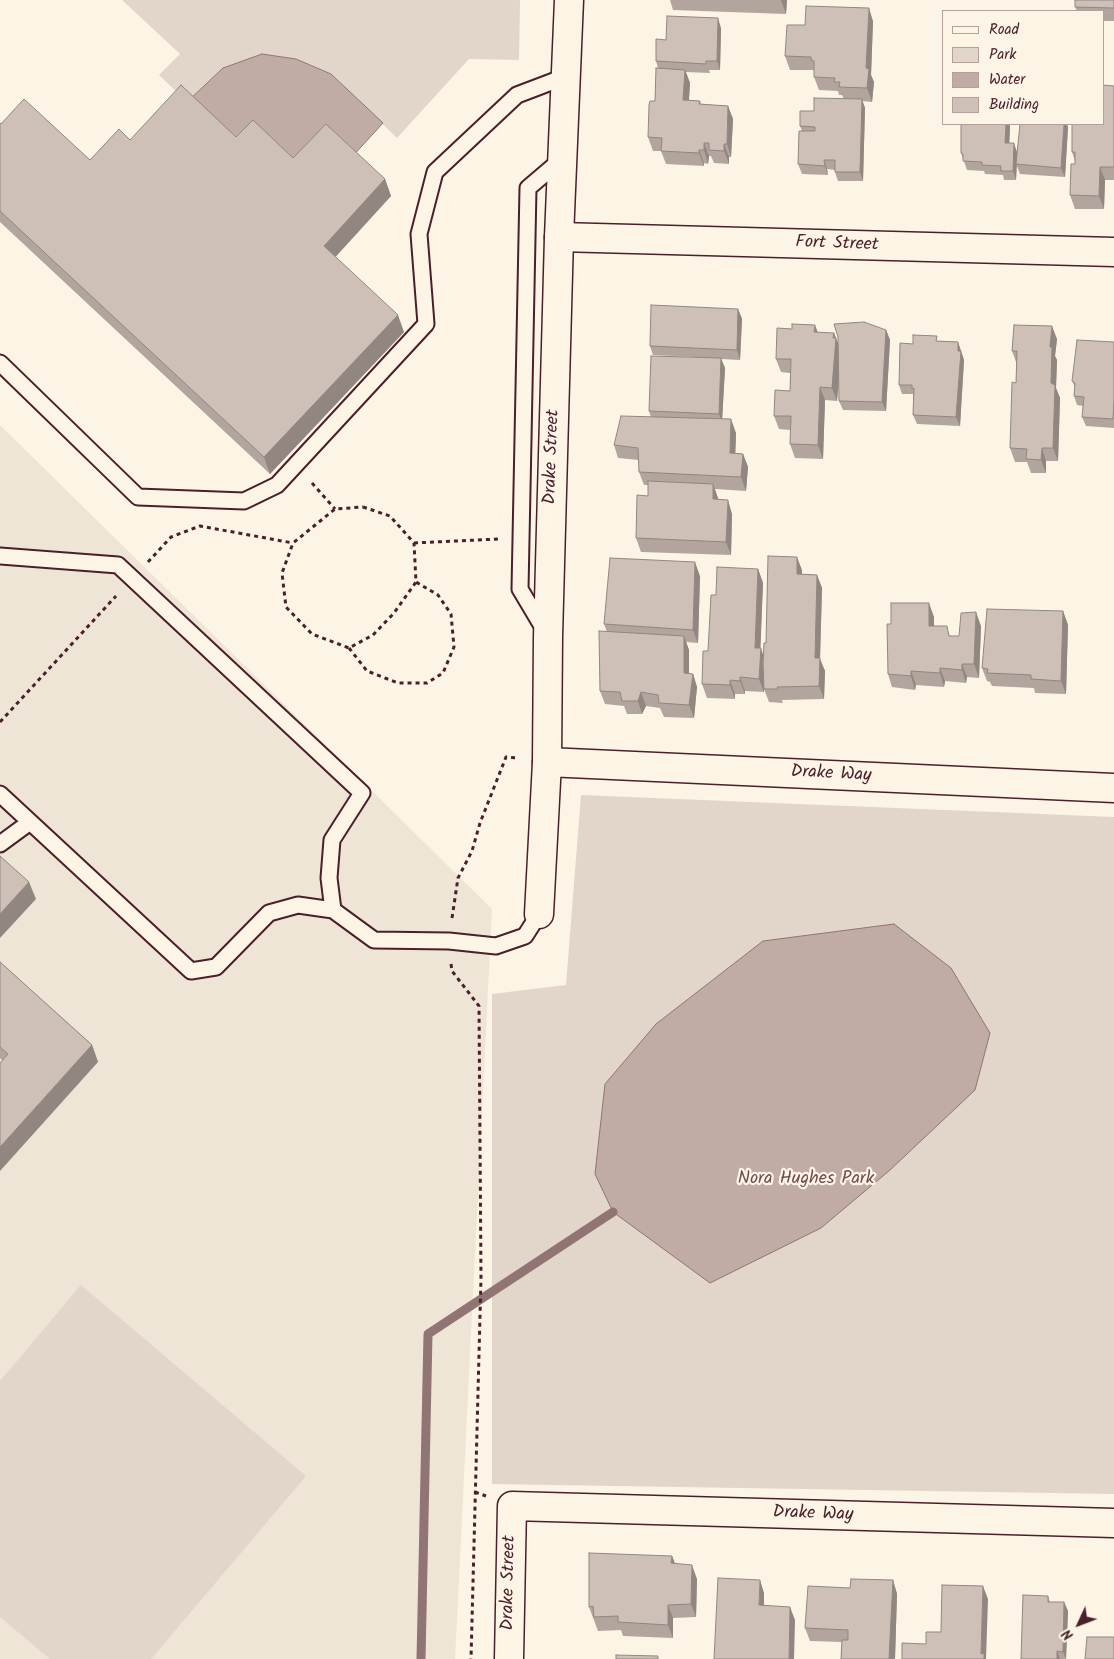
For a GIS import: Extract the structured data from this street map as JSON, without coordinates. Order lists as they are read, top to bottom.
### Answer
{
  "streets": {
    "street": ["Fort Street", "Drake Street", "Drake Way"]
  },
  "crossings": [
    ["Fort Street", "Drake Street"],
    ["Drake Street", "Drake Way"]
  ],
  "parks": ["Nora Hughes Park"],
  "legend": [
    "Road",
    "Park",
    "Water",
    "Building"
  ],
  "north": "bottom left"
}
